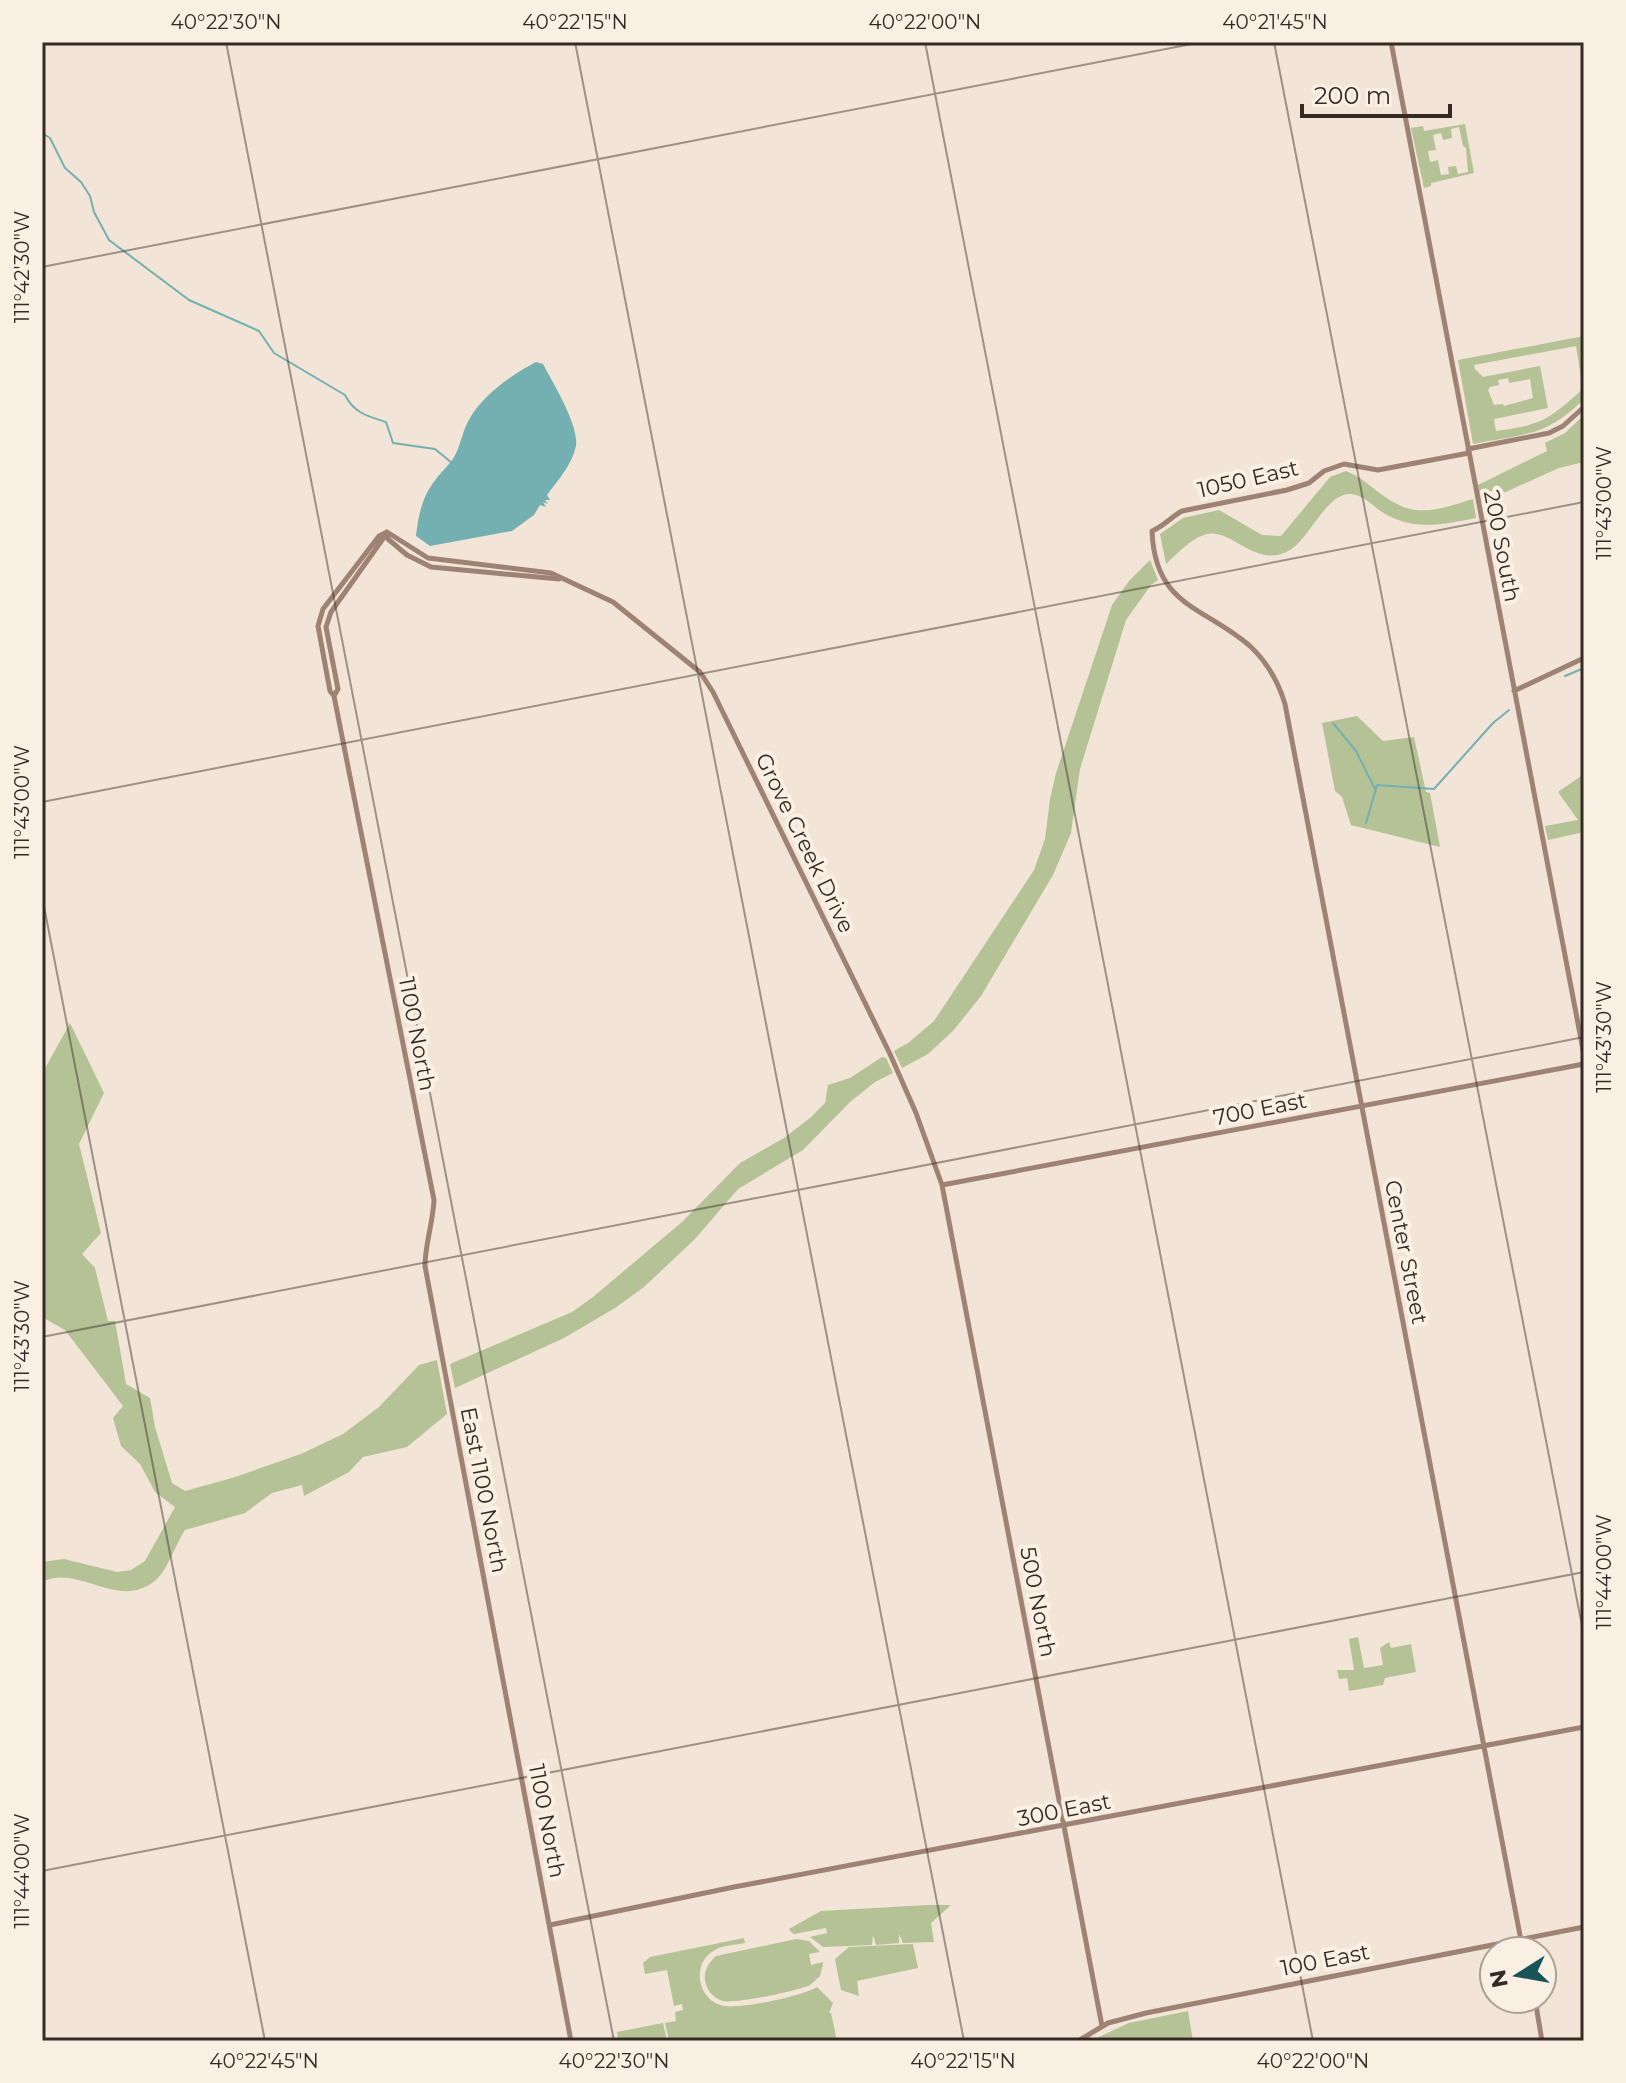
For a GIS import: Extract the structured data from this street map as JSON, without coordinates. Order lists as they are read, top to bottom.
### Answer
{
  "streets": {
    "street": [
      "1050 East",
      "200 South",
      "Grove Creek Drive",
      "1100 North",
      "700 East",
      "Center Street",
      "East 1100 North",
      "500 North",
      "300 East",
      "100 East"
    ]
  },
  "crossings": [
    ["1050 East", "200 South"],
    ["1050 East", "Center Street"],
    ["Grove Creek Drive", "1100 North"],
    ["Grove Creek Drive", "700 East"],
    ["Grove Creek Drive", "500 North"],
    ["1100 North", "East 1100 North"],
    ["1100 North", "300 East"],
    ["700 East", "Center Street"],
    ["700 East", "500 North"],
    ["Center Street", "300 East"],
    ["500 North", "300 East"],
    ["500 North", "100 East"]
  ],
  "scale_bar": "200 m",
  "north": "left",
  "coordinates": [
    "40°22'30\"N",
    "40°22'15\"N",
    "40°22'00\"N",
    "40°21'45\"N",
    "111°42'30\"W",
    "111°43'00\"W",
    "111°43'30\"W",
    "111°44'00\"W",
    "40°22'45\"N"
  ]
}
